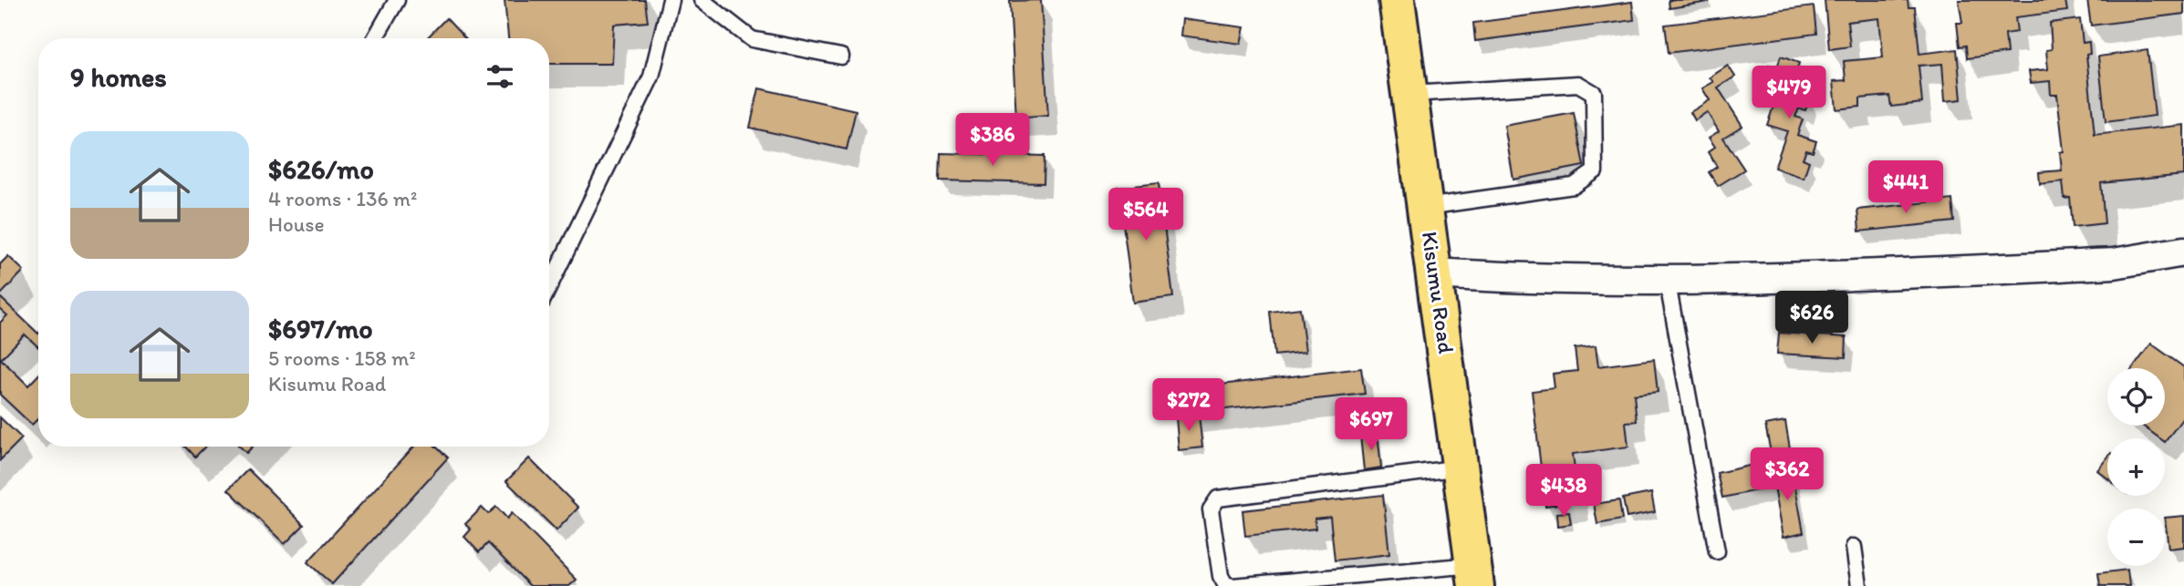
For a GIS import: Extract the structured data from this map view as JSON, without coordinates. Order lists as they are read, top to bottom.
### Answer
{
  "streets": {
    "highway": ["Kisumu Road"]
  },
  "page": {
    "heading": "9 homes",
    "price": [
      "$479",
      "$386",
      "$441",
      "$564",
      "$626",
      "$272",
      "$697",
      "$362",
      "$438"
    ],
    "list": [
      {
        "name": "$626/mo",
        "note": "4 rooms · 136 m² · House"
      },
      {
        "name": "$697/mo",
        "note": "5 rooms · 158 m² · Kisumu Road"
      }
    ],
    "map_buttons": ["+", "−"]
  }
}
